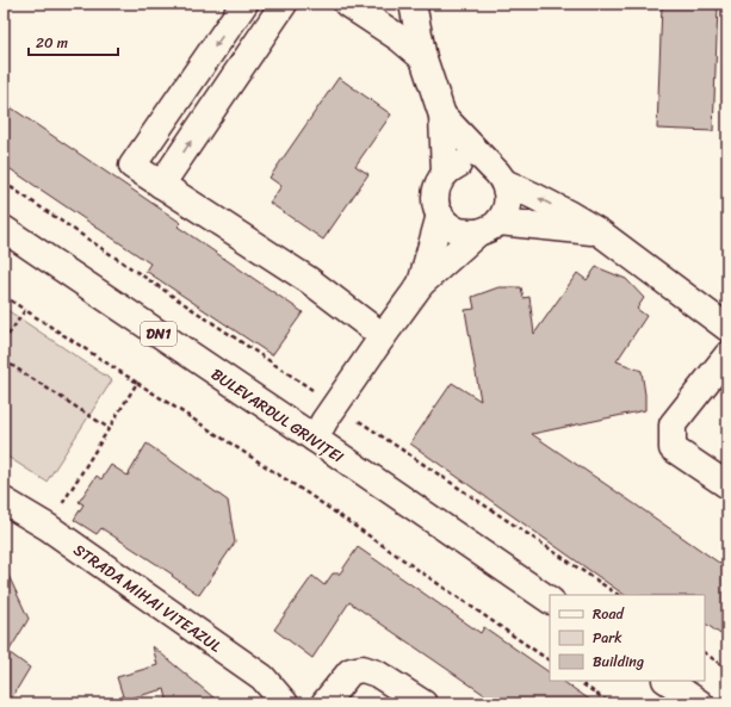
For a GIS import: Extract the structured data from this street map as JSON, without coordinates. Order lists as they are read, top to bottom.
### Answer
{
  "streets": {
    "street": ["DN1", "BULEVARDUL GRIVIȚEI", "STRADA MIHAI VITEAZUL"]
  },
  "legend": ["Road", "Park", "Building"],
  "scale_bar": "20 m"
}
